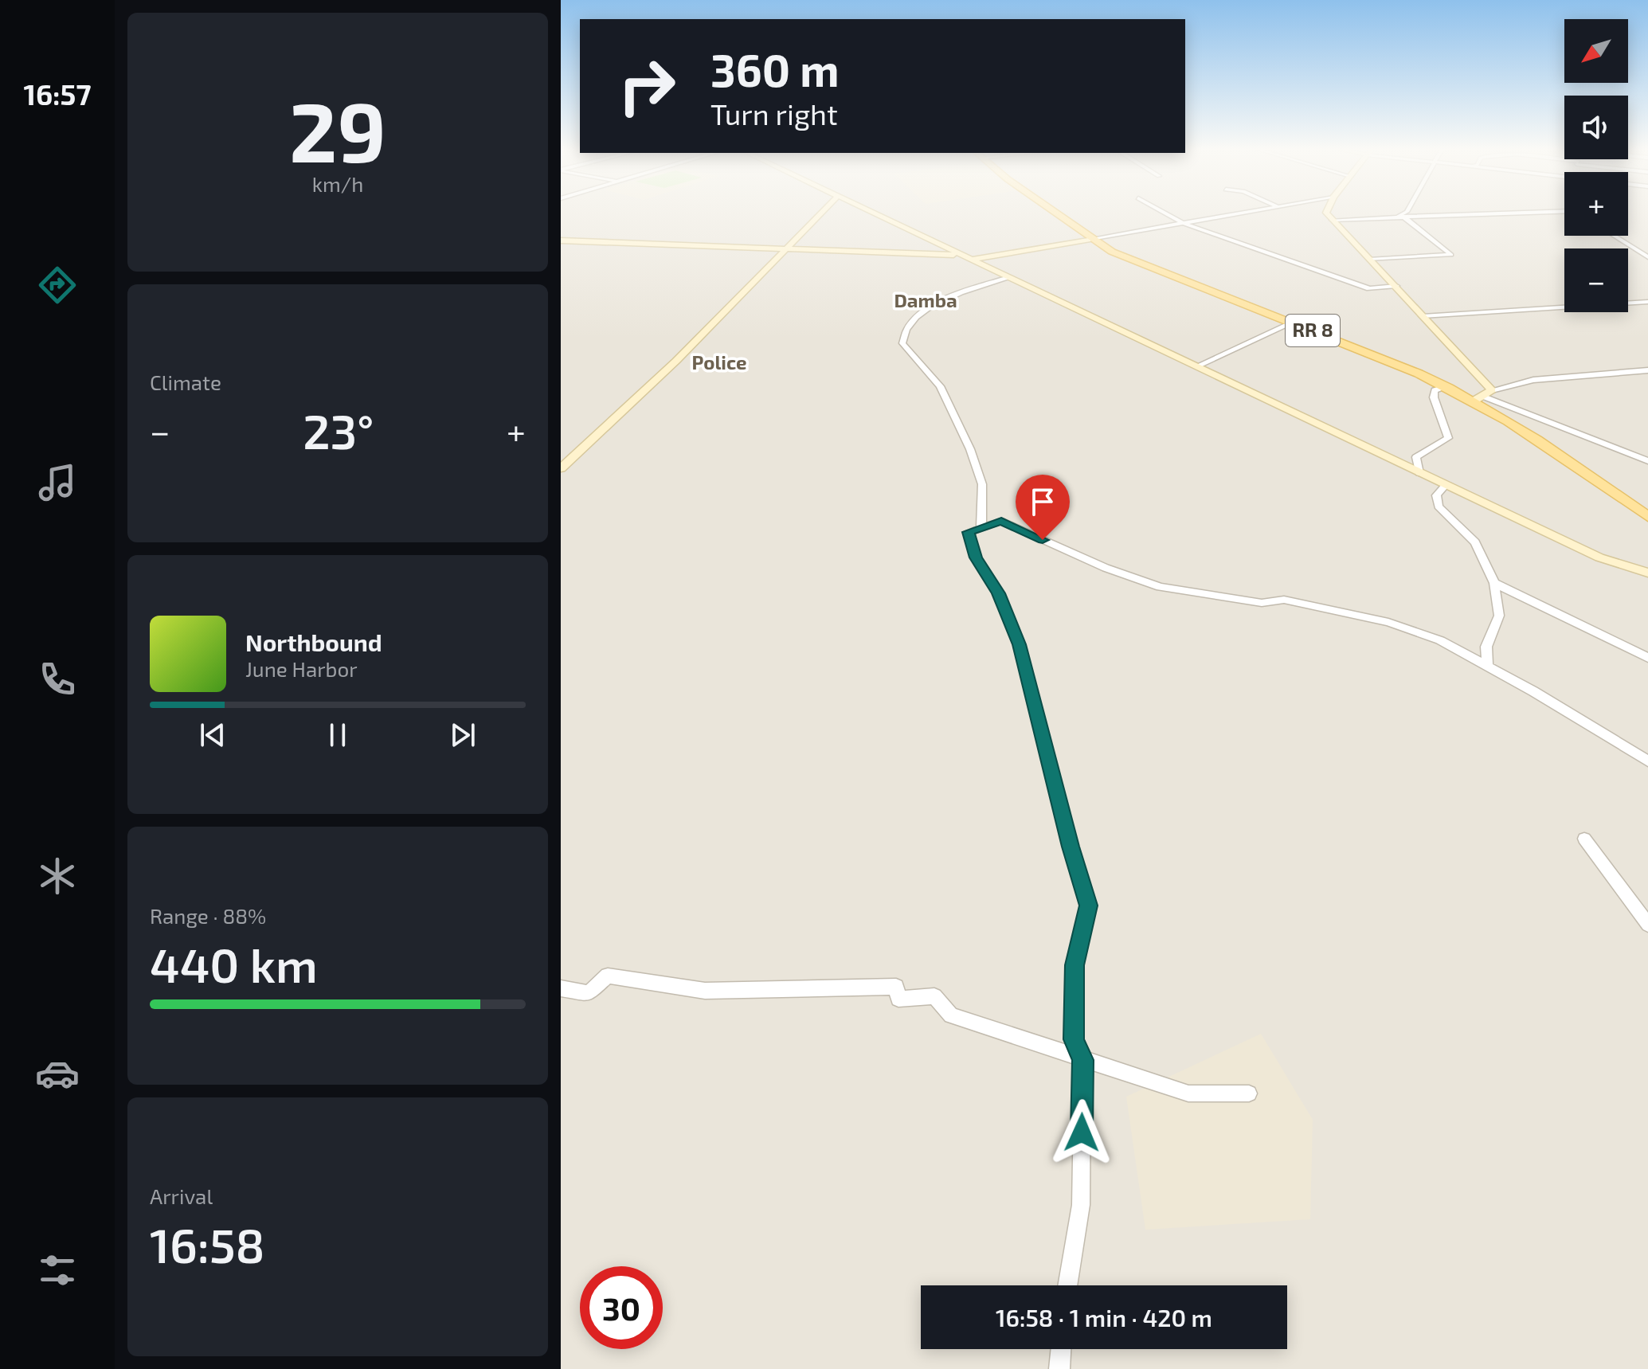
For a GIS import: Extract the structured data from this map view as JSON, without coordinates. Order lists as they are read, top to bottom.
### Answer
{
  "streets": {
    "main road": ["RR 8"]
  },
  "districts": ["Damba", "Police"],
  "north": "bottom left",
  "page": {
    "tabs": "16:57",
    "tile": [
      ["29", "km/h"],
      "Climate",
      ["Range · 88%", "440 km"],
      ["Arrival", "16:58"]
    ],
    "map_buttons": ["+", "−"],
    "turn": ["360 m", "Turn right"],
    "heat": ["−", "23°", "+"],
    "song": ["Northbound", "June Harbor"],
    "limit": "30",
    "trip": "16:58 · 1 min · 420 m"
  }
}
